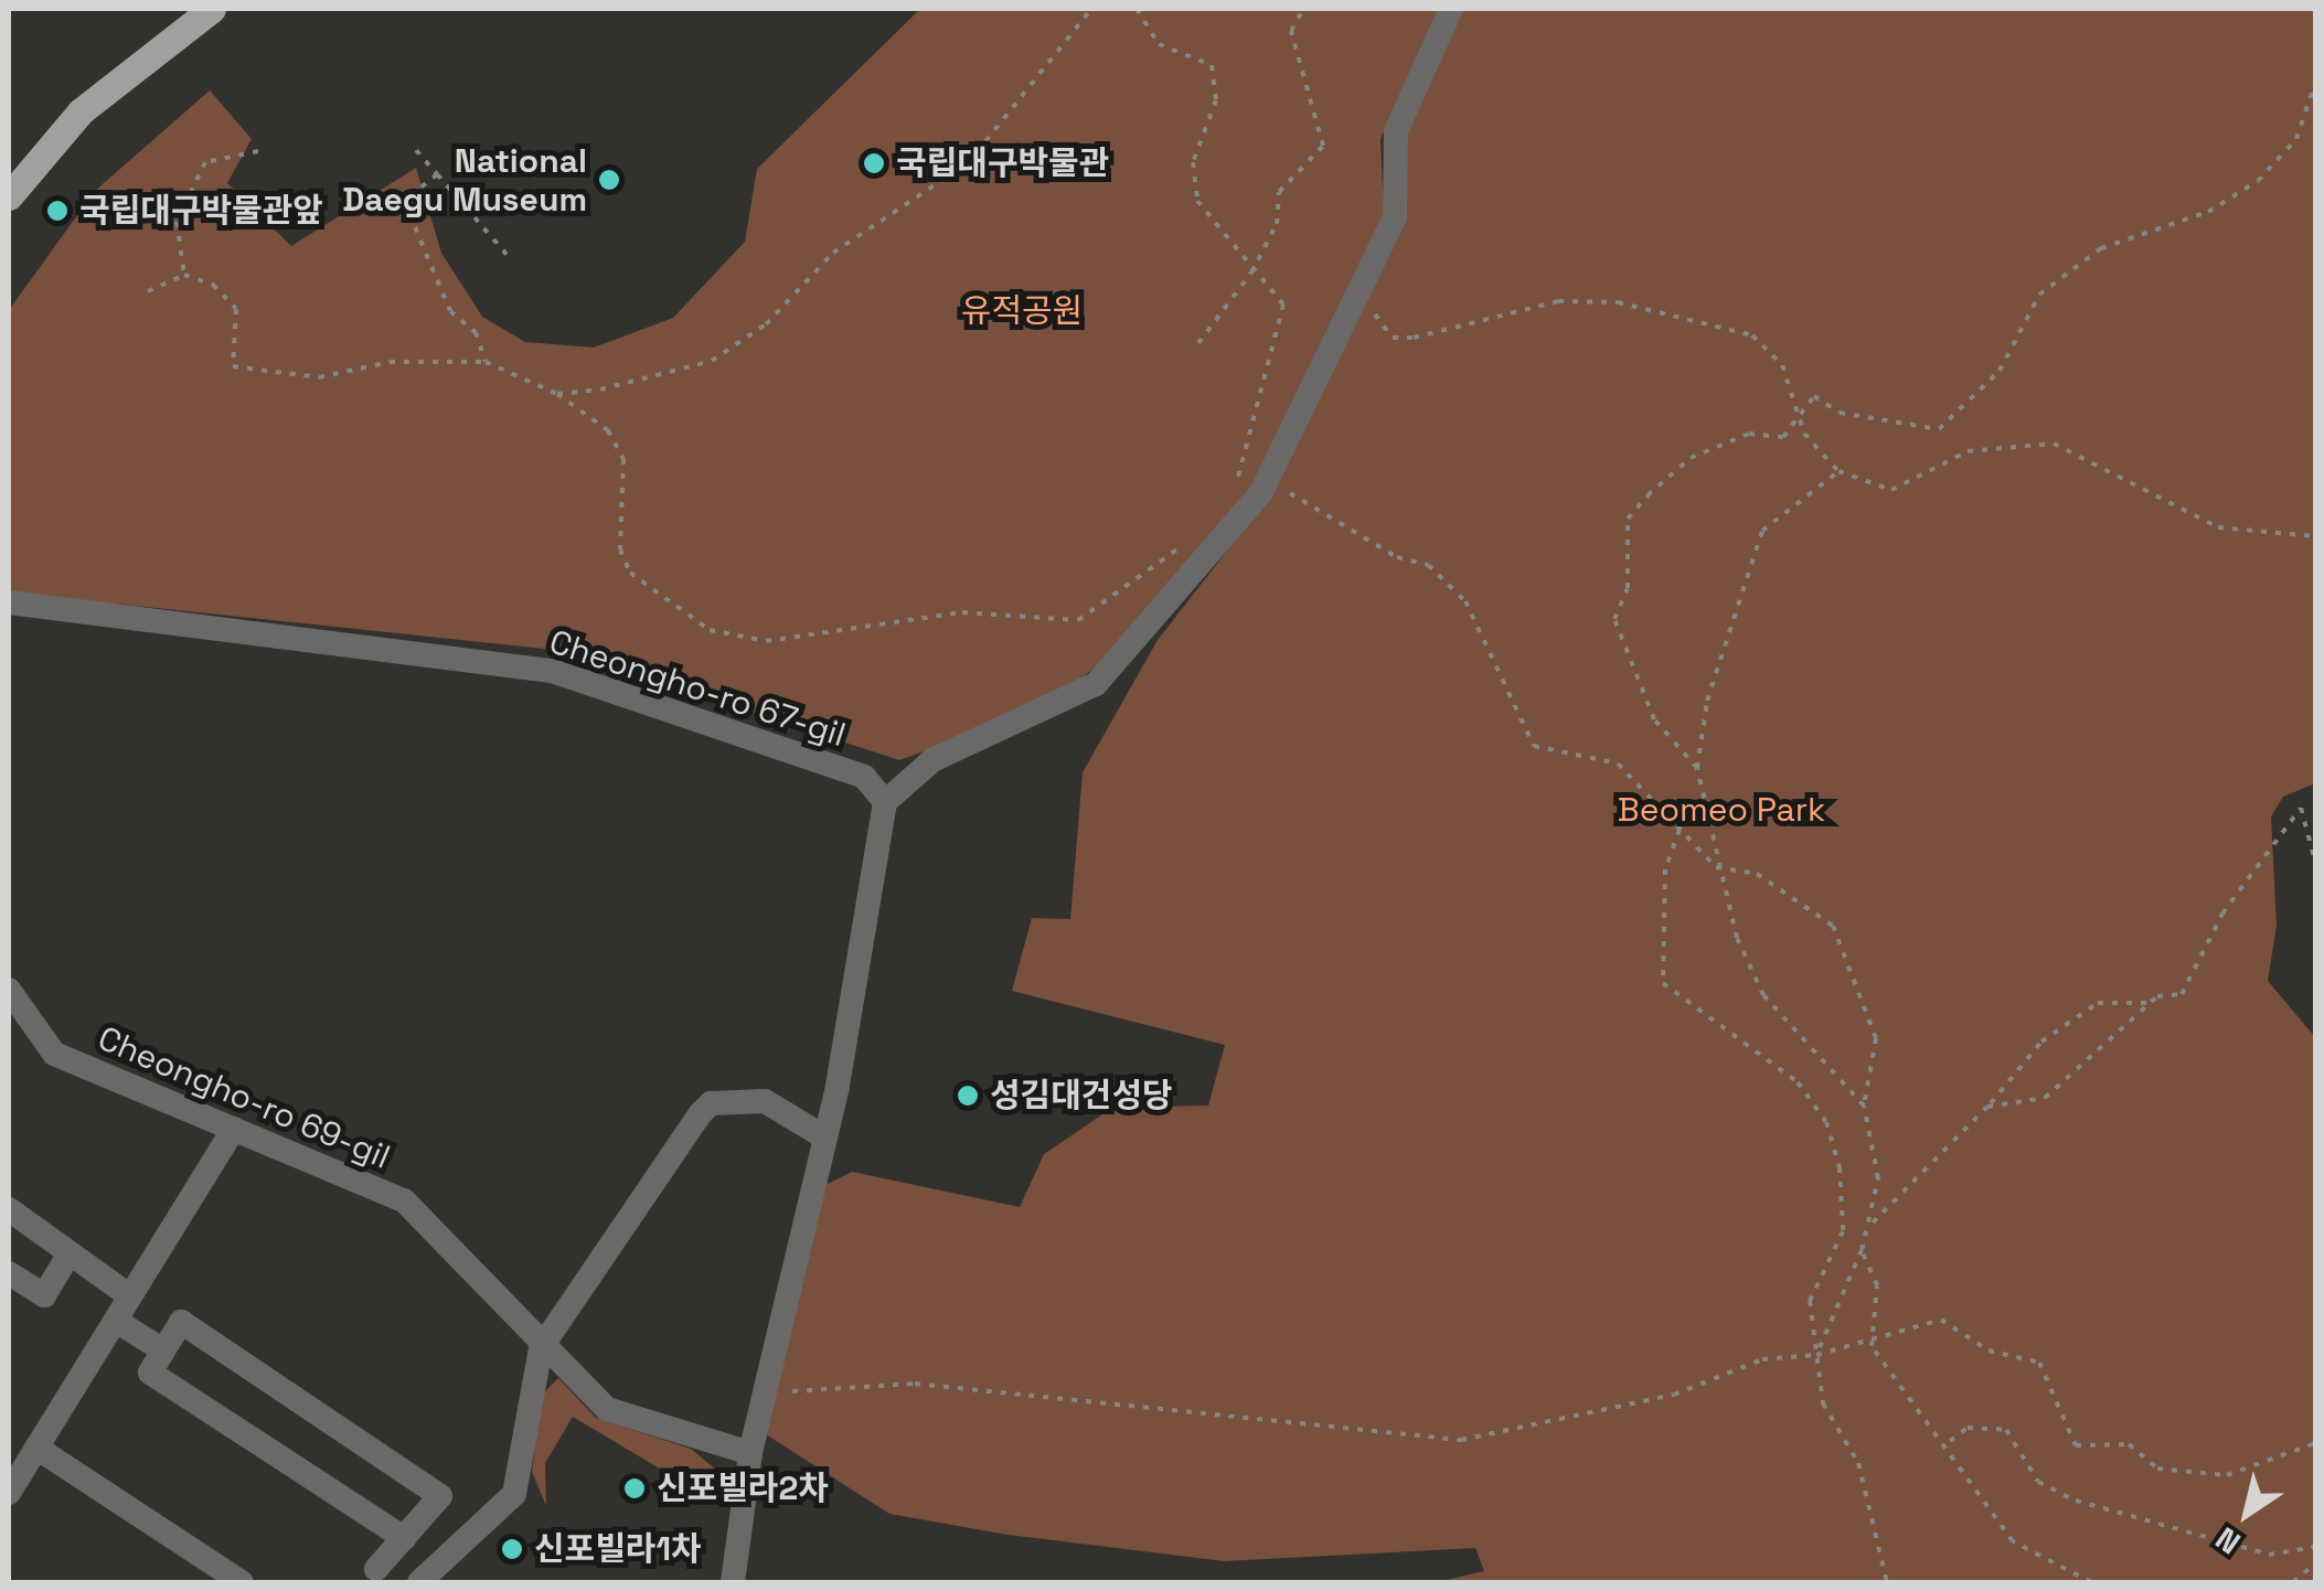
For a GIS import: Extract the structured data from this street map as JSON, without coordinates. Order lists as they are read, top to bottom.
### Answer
{
  "streets": {
    "street": ["Cheongho-ro 67-gil", "Cheongho-ro 69-gil"]
  },
  "parks": ["유적공원", "Beomeo Park"],
  "places": [
    "국립대구박물관",
    "National Daegu Museum",
    "국립대구박물관앞",
    "성김대건성당",
    "신포빌라2차",
    "신포빌라1차"
  ],
  "north": "bottom left"
}
